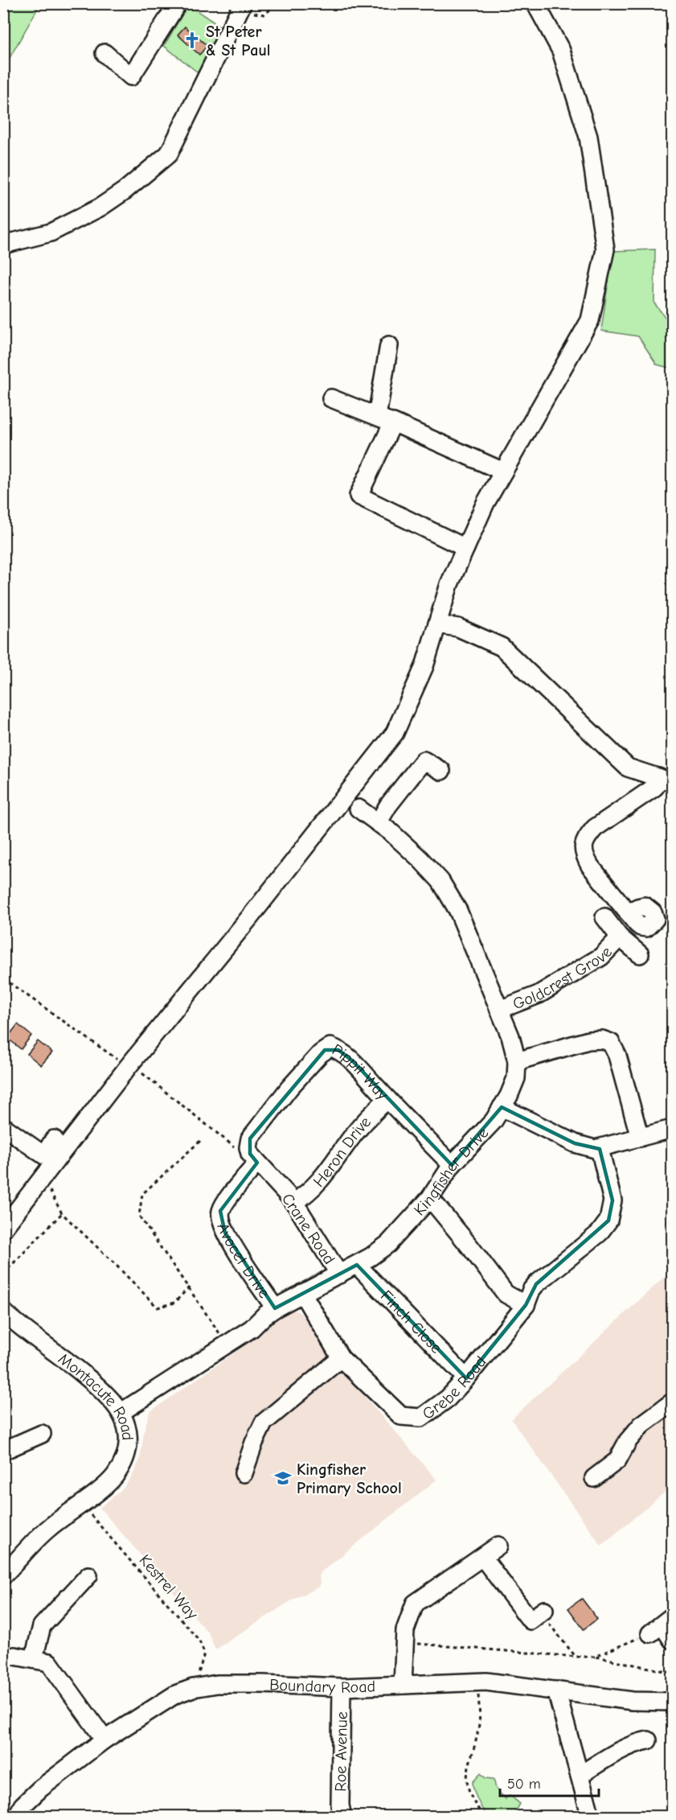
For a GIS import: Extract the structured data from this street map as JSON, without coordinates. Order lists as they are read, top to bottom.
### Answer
{
  "streets": {
    "street": [
      "Goldcrest Grove",
      "Pippit Way",
      "Heron Drive",
      "Kingfisher Drive",
      "Crane Road",
      "Avocet Drive",
      "Finch Close",
      "Grebe Road",
      "Montacute Road",
      "Boundary Road",
      "Roe Avenue"
    ],
    "path": ["Kestrel Way"]
  },
  "crossings": [
    ["Goldcrest Grove", "Kingfisher Drive"],
    ["Pippit Way", "Heron Drive"],
    ["Pippit Way", "Kingfisher Drive"],
    ["Pippit Way", "Crane Road"],
    ["Pippit Way", "Avocet Drive"],
    ["Heron Drive", "Crane Road"],
    ["Kingfisher Drive", "Crane Road"],
    ["Kingfisher Drive", "Avocet Drive"],
    ["Kingfisher Drive", "Finch Close"],
    ["Kingfisher Drive", "Grebe Road"],
    ["Kingfisher Drive", "Montacute Road"],
    ["Crane Road", "Avocet Drive"],
    ["Finch Close", "Grebe Road"],
    ["Kestrel Way", "Boundary Road"],
    ["Boundary Road", "Roe Avenue"]
  ],
  "places": {
    "church": ["St Peter & St Paul"],
    "school or university": ["Kingfisher Primary School"]
  },
  "scale_bar": "50 m"
}
